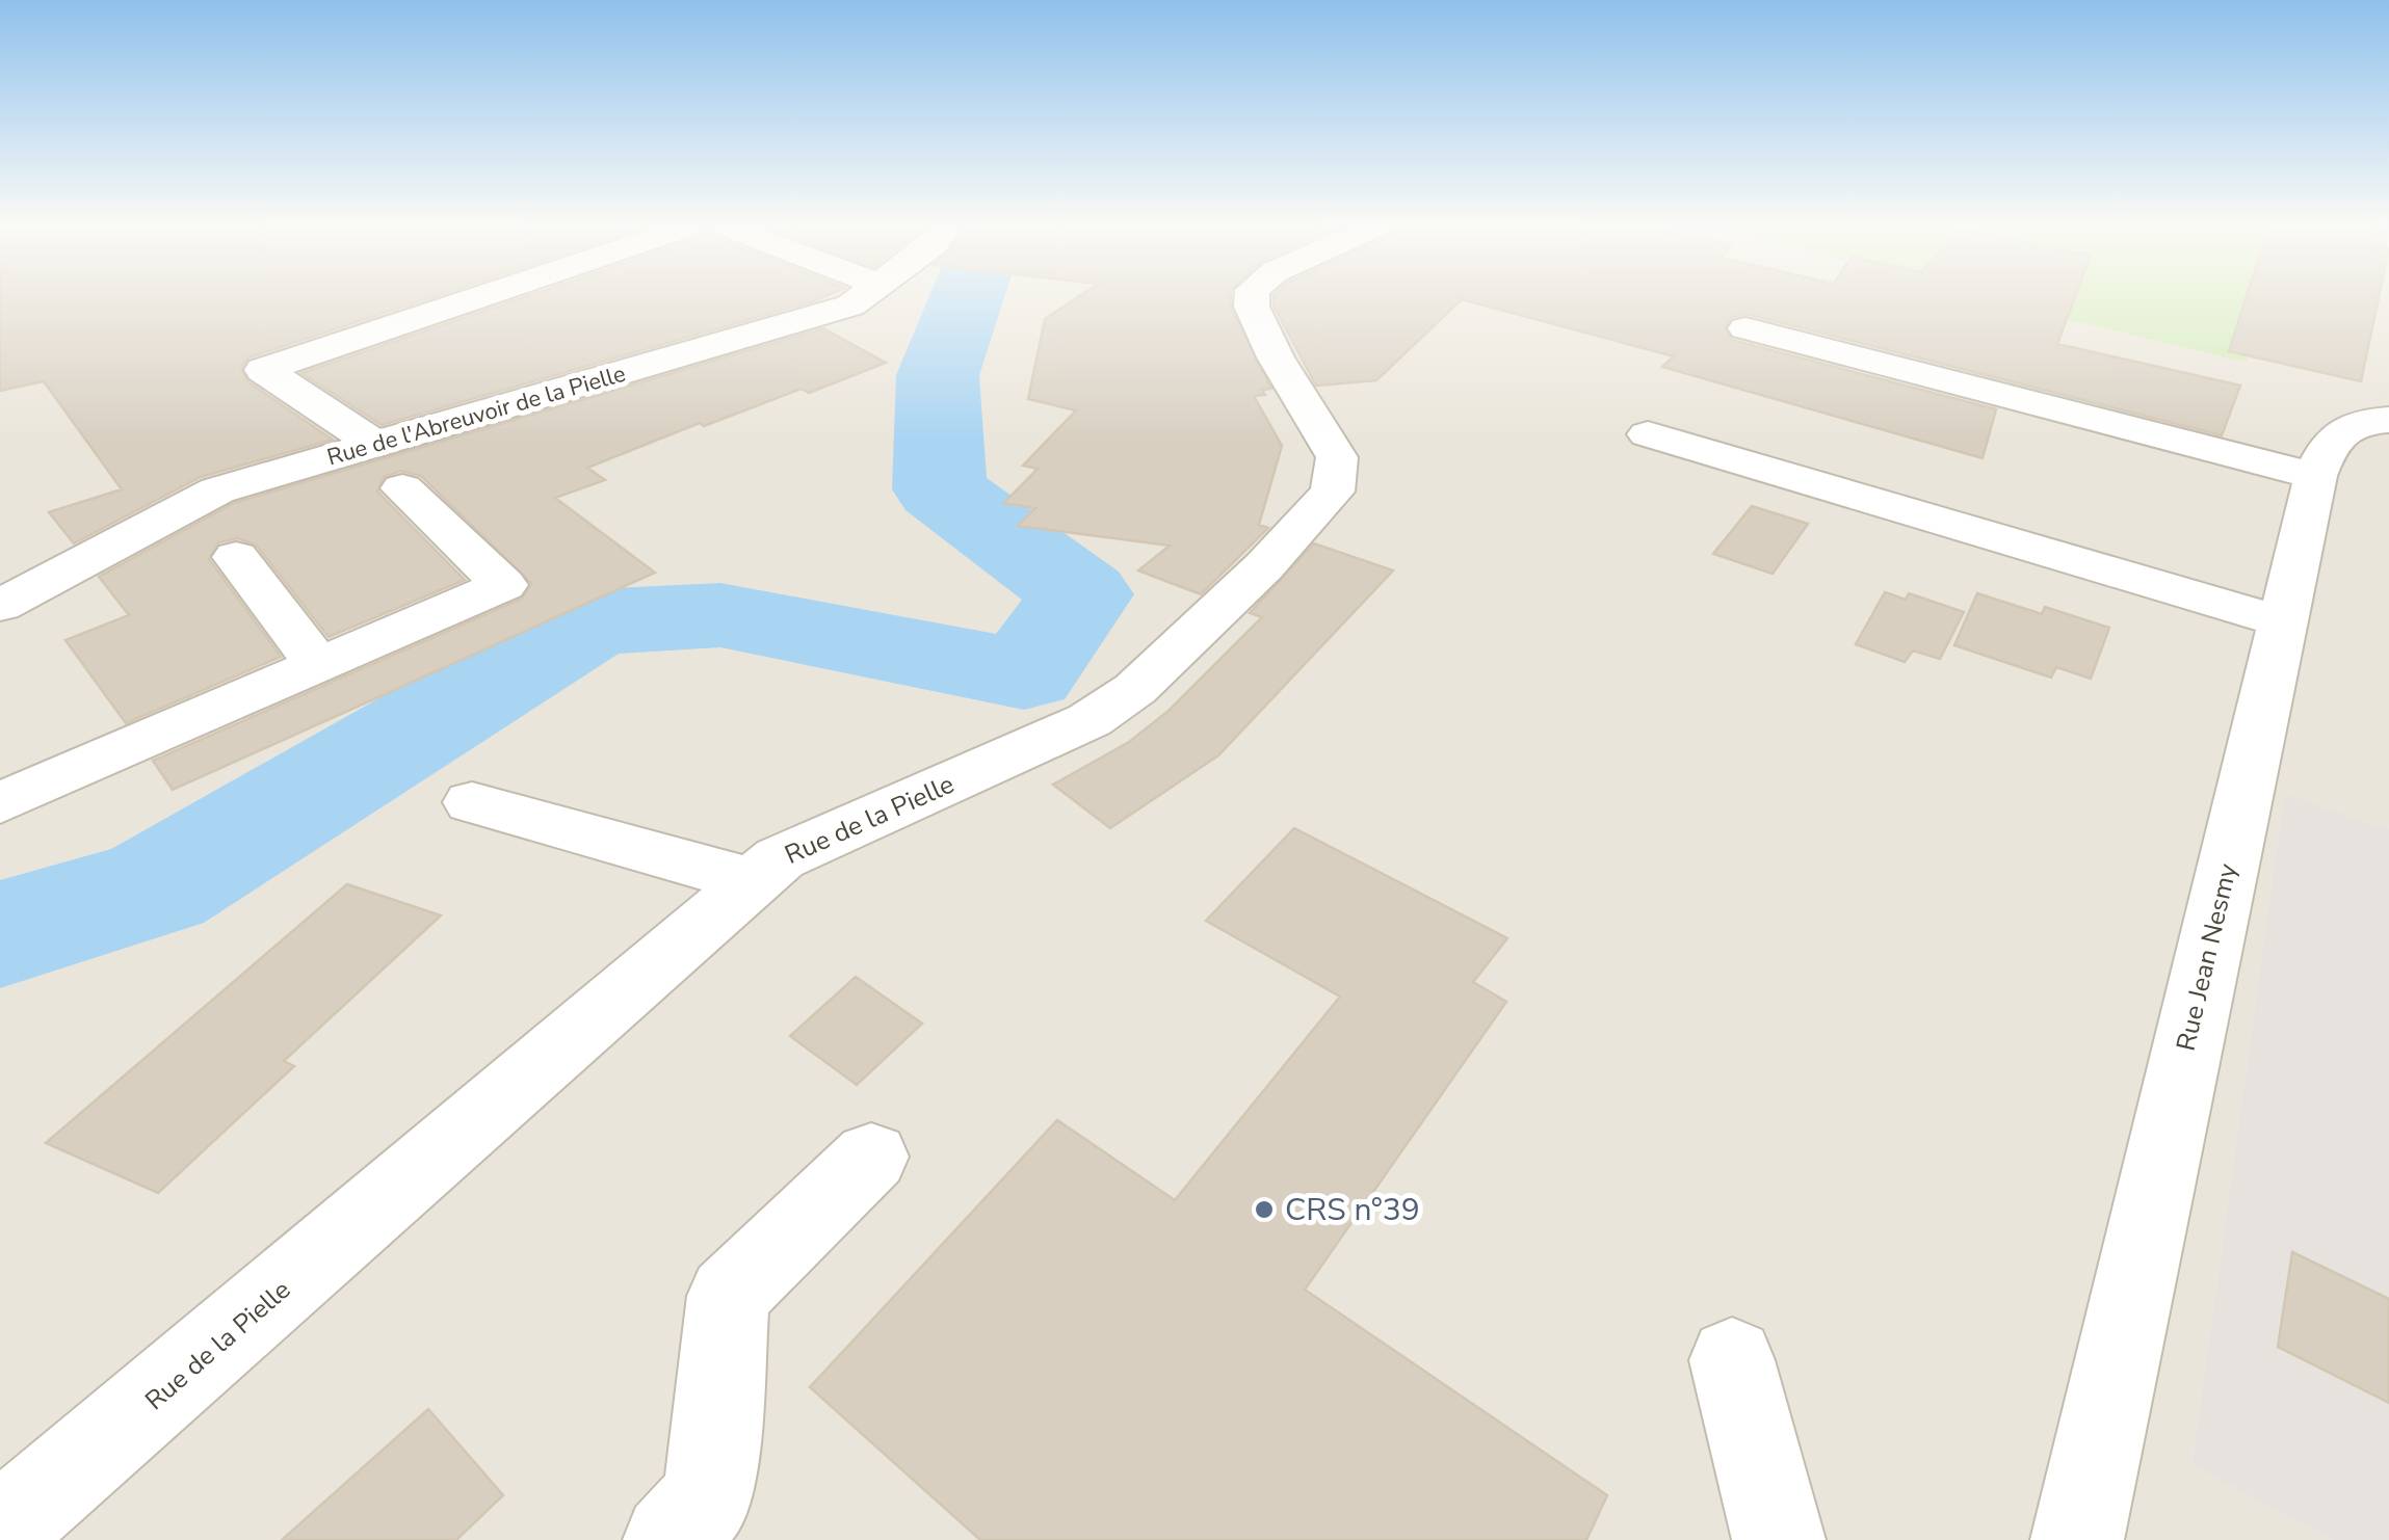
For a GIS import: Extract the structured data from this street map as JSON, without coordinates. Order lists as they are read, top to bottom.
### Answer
{
  "streets": {
    "street": ["Rue de l'Abreuvoir de la Pielle", "Rue de la Pielle", "Rue Jean Nesmy"]
  },
  "places": ["CRS n°39"]
}
